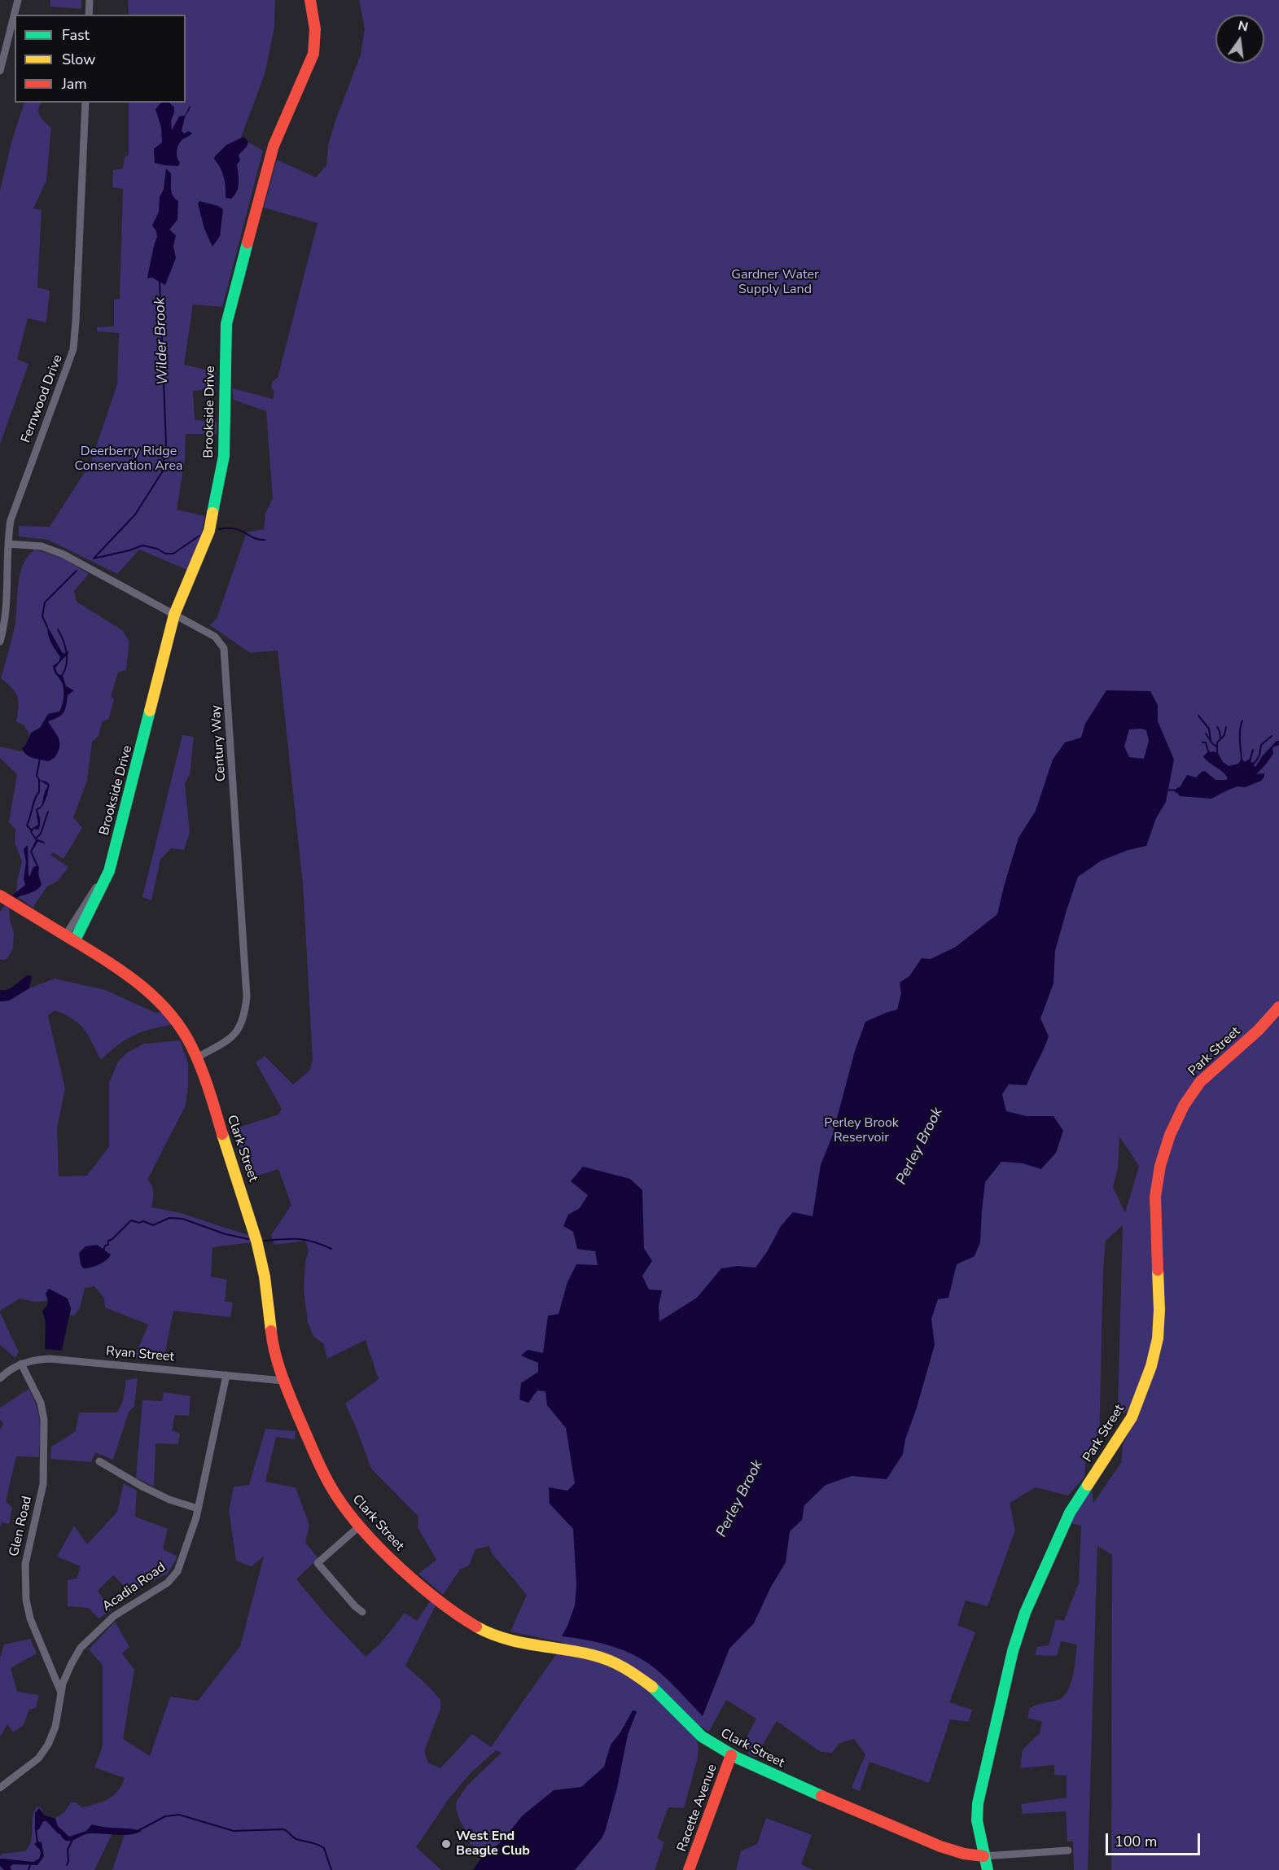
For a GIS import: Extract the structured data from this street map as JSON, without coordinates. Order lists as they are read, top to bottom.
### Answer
{
  "streets": {
    "street": [
      "Fernwood Drive",
      "Brookside Drive",
      "Century Way",
      "Park Street",
      "Clark Street",
      "Ryan Street",
      "Glen Road",
      "Acadia Road",
      "Racette Avenue"
    ]
  },
  "crossings": [
    ["Fernwood Drive", "Century Way"],
    ["Brookside Drive", "Century Way"],
    ["Brookside Drive", "Clark Street"],
    ["Century Way", "Clark Street"],
    ["Park Street", "Clark Street"],
    ["Clark Street", "Ryan Street"],
    ["Clark Street", "Racette Avenue"],
    ["Ryan Street", "Glen Road"],
    ["Ryan Street", "Acadia Road"],
    ["Glen Road", "Acadia Road"]
  ],
  "water": ["Wilder Brook", "Perley Brook"],
  "parks": ["Gardner Water Supply Land", "Deerberry Ridge Conservation Area", "Perley Brook Reservoir"],
  "places": ["West End Beagle Club"],
  "legend": ["Fast", "Slow", "Jam"],
  "scale_bar": "100 m",
  "north": "top"
}
